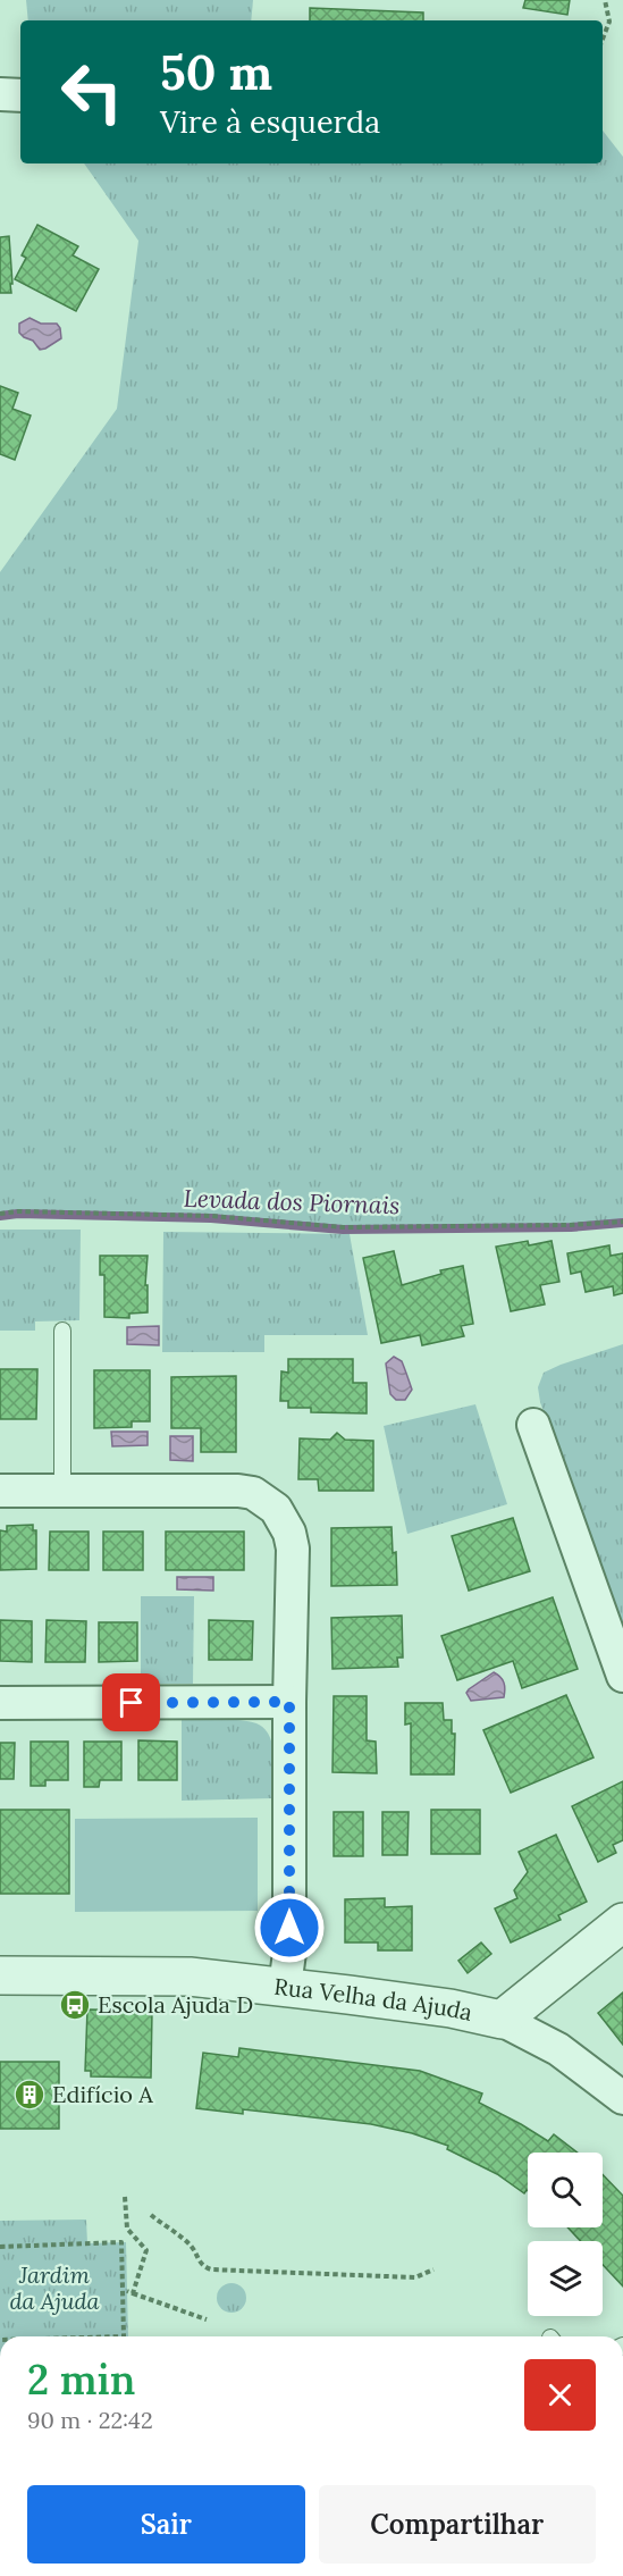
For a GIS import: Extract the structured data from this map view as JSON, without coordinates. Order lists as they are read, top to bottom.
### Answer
{
  "streets": {
    "street": ["Rua Velha da Ajuda"]
  },
  "water": ["Levada dos Piornais"],
  "parks": ["Jardim da Ajuda"],
  "places": {
    "bus stop": ["Escola Ajuda D"],
    "building": ["Edifício A"]
  },
  "page": {
    "turn": ["50 m", "Vire à esquerda"],
    "heading": ["2 min", "90 m · 22:42"],
    "buttons": ["Sair", "Compartilhar"]
  }
}
